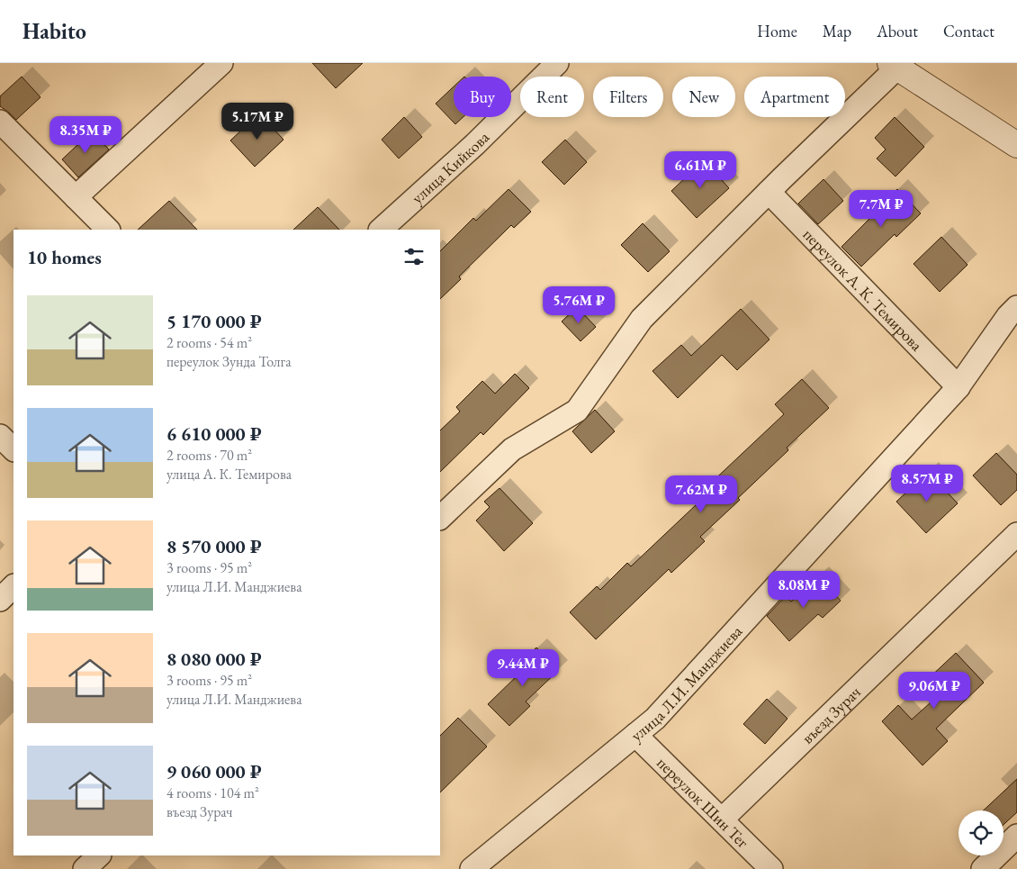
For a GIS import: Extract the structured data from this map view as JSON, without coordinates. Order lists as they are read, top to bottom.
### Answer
{
  "streets": {
    "street": [
      "улица Кийкова",
      "переулок А. К. Темирова",
      "улица Л.И. Манджиева",
      "въезд Зурач",
      "переулок Шин Тег"
    ]
  },
  "crossings": [
    ["переулок А. К. Темирова", "улица Л.И. Манджиева"],
    ["улица Л.И. Манджиева", "переулок Шин Тег"],
    ["въезд Зурач", "переулок Шин Тег"]
  ],
  "page": {
    "header": "Habito",
    "nav": [
      "Home",
      "Map",
      "About",
      "Contact"
    ],
    "chip": [
      "Buy",
      "Rent",
      "Filters",
      "New",
      "Apartment"
    ],
    "price": [
      "5.17M ₽",
      "8.35M ₽",
      "6.61M ₽",
      "7.7M ₽",
      "5.76M ₽",
      "8.57M ₽",
      "7.62M ₽",
      "8.08M ₽",
      "9.44M ₽",
      "9.06M ₽"
    ],
    "heading": "10 homes",
    "list": [
      {
        "name": "5 170 000 ₽",
        "note": "2 rooms · 54 m² · переулок Зунда Толга"
      },
      {
        "name": "6 610 000 ₽",
        "note": "2 rooms · 70 m² · улица А. К. Темирова"
      },
      {
        "name": "8 570 000 ₽",
        "note": "3 rooms · 95 m² · улица Л.И. Манджиева"
      },
      {
        "name": "8 080 000 ₽",
        "note": "3 rooms · 95 m² · улица Л.И. Манджиева"
      },
      {
        "name": "9 060 000 ₽",
        "note": "4 rooms · 104 m² · въезд Зурач"
      }
    ]
  }
}
